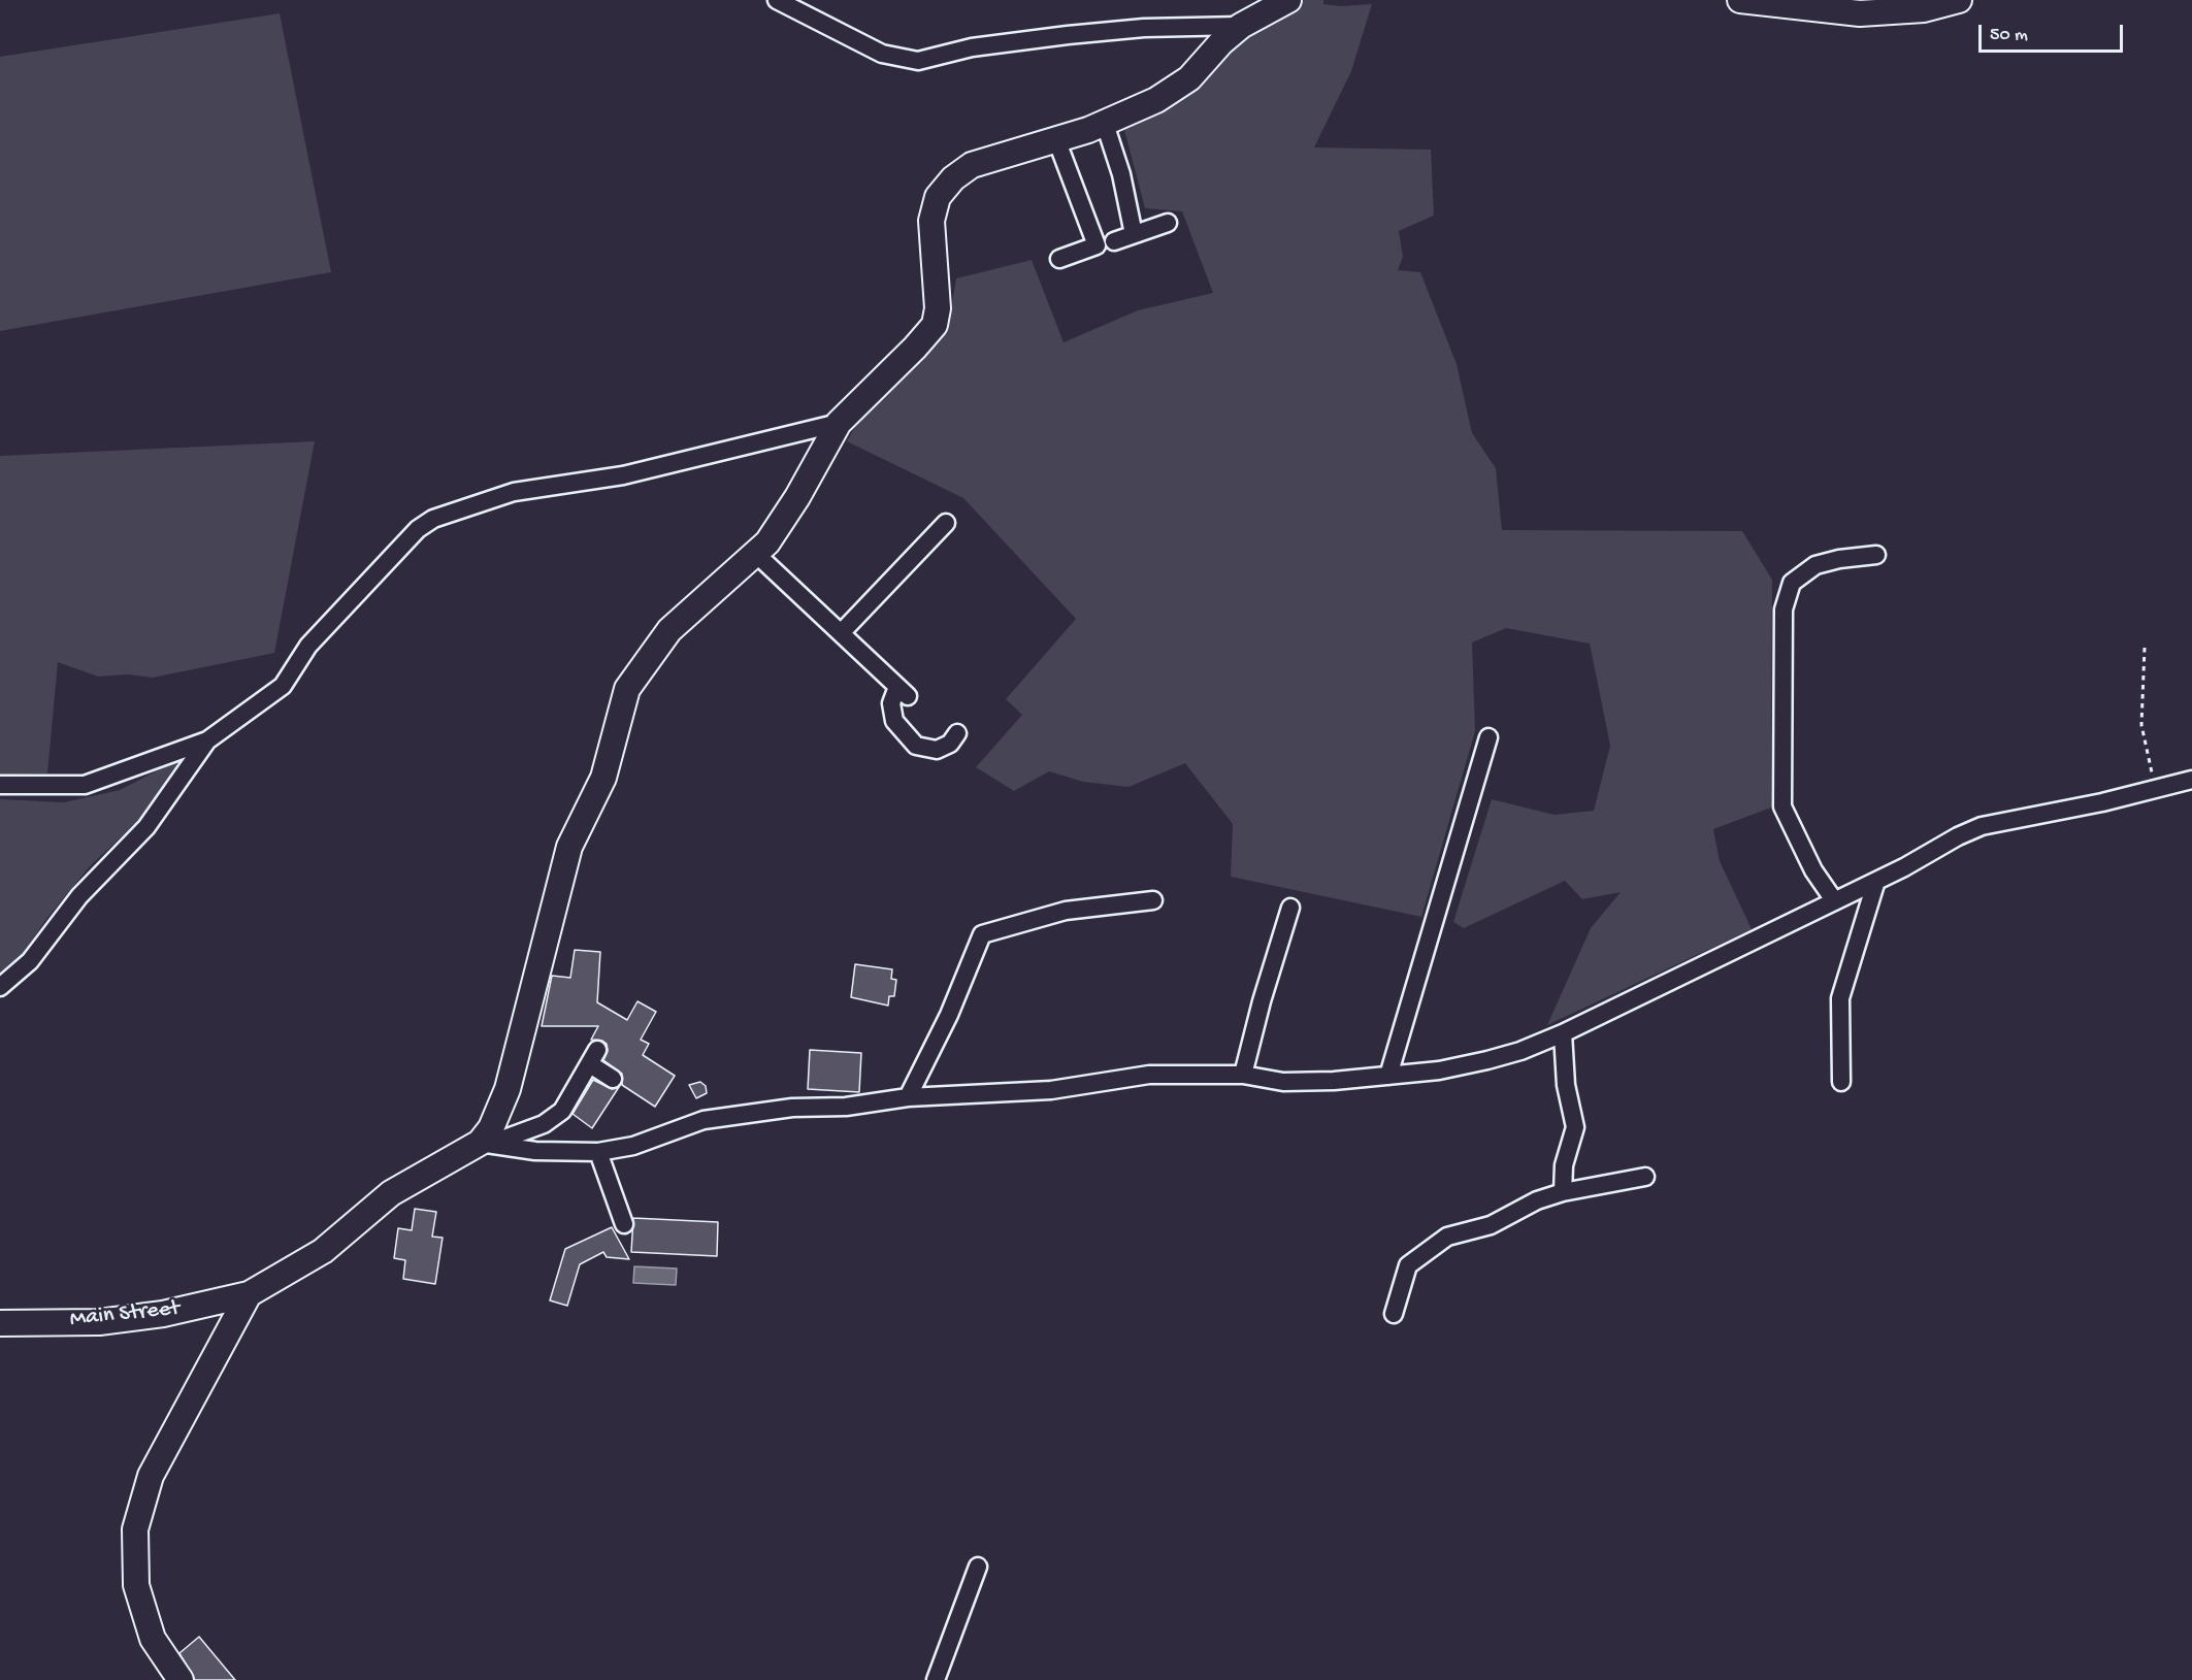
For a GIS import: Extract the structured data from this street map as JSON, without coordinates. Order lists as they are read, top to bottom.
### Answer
{
  "streets": {
    "street": ["Main Street"]
  },
  "scale_bar": "50 m"
}
